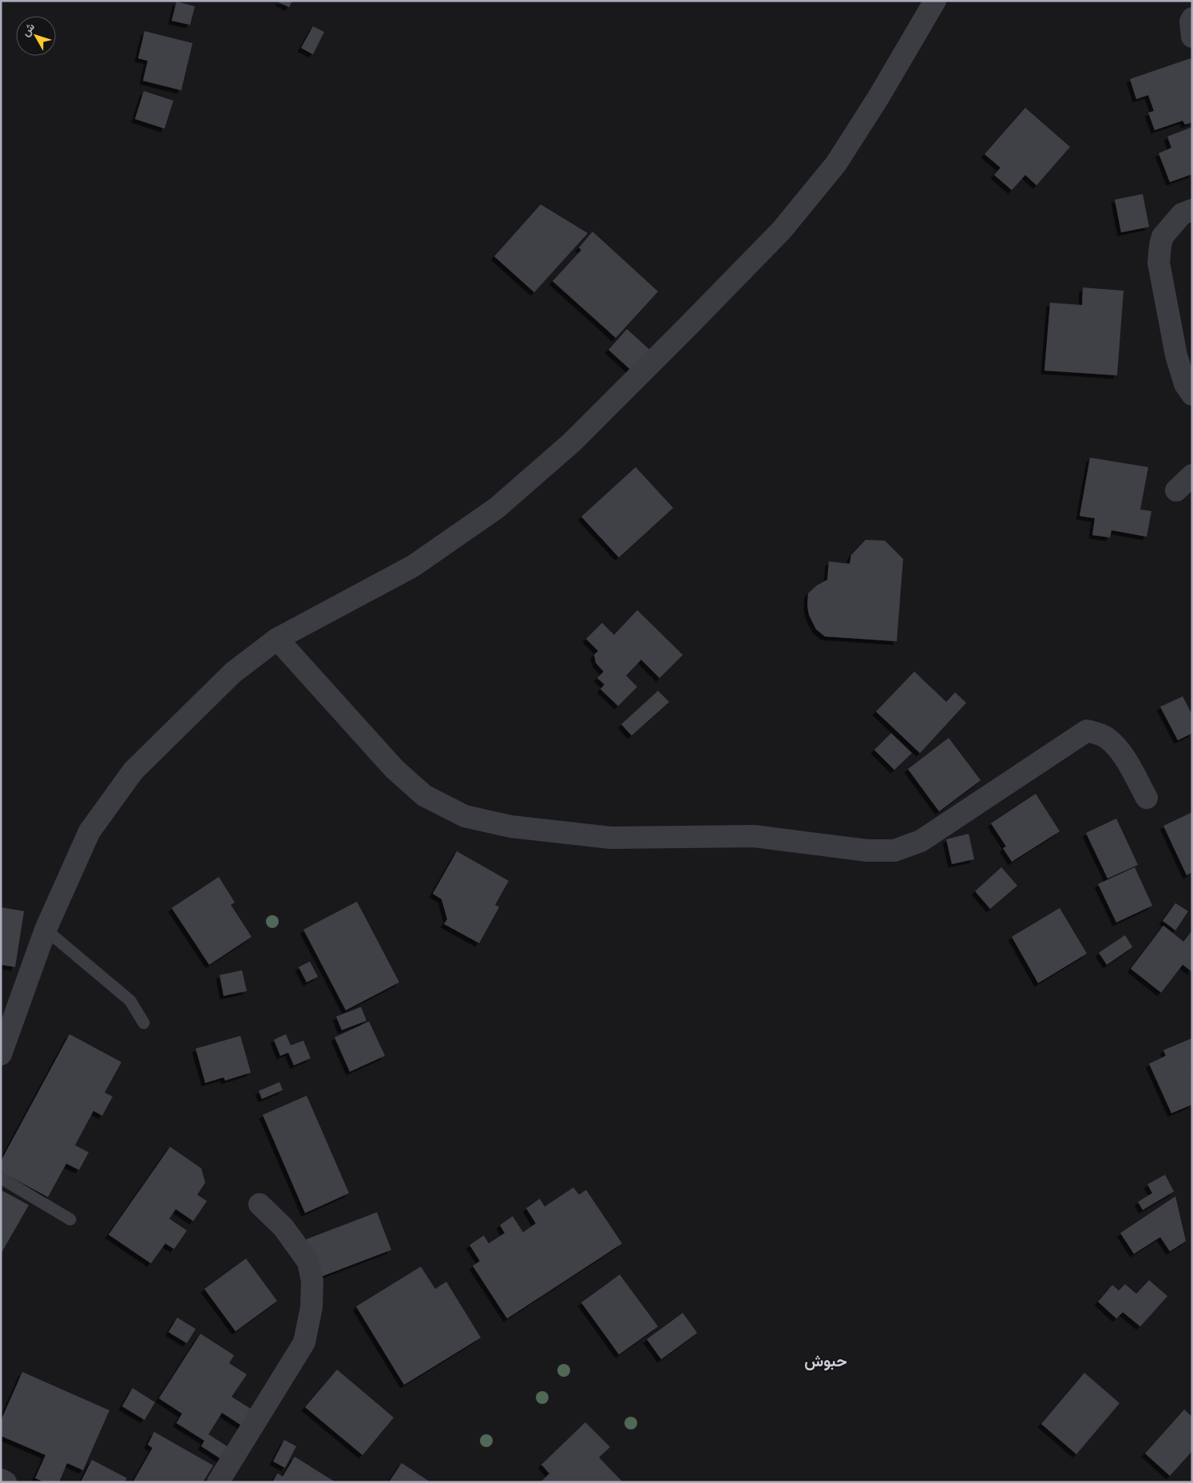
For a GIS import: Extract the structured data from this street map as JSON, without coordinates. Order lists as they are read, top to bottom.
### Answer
{
  "districts": ["حبوش"],
  "north": "top left"
}
